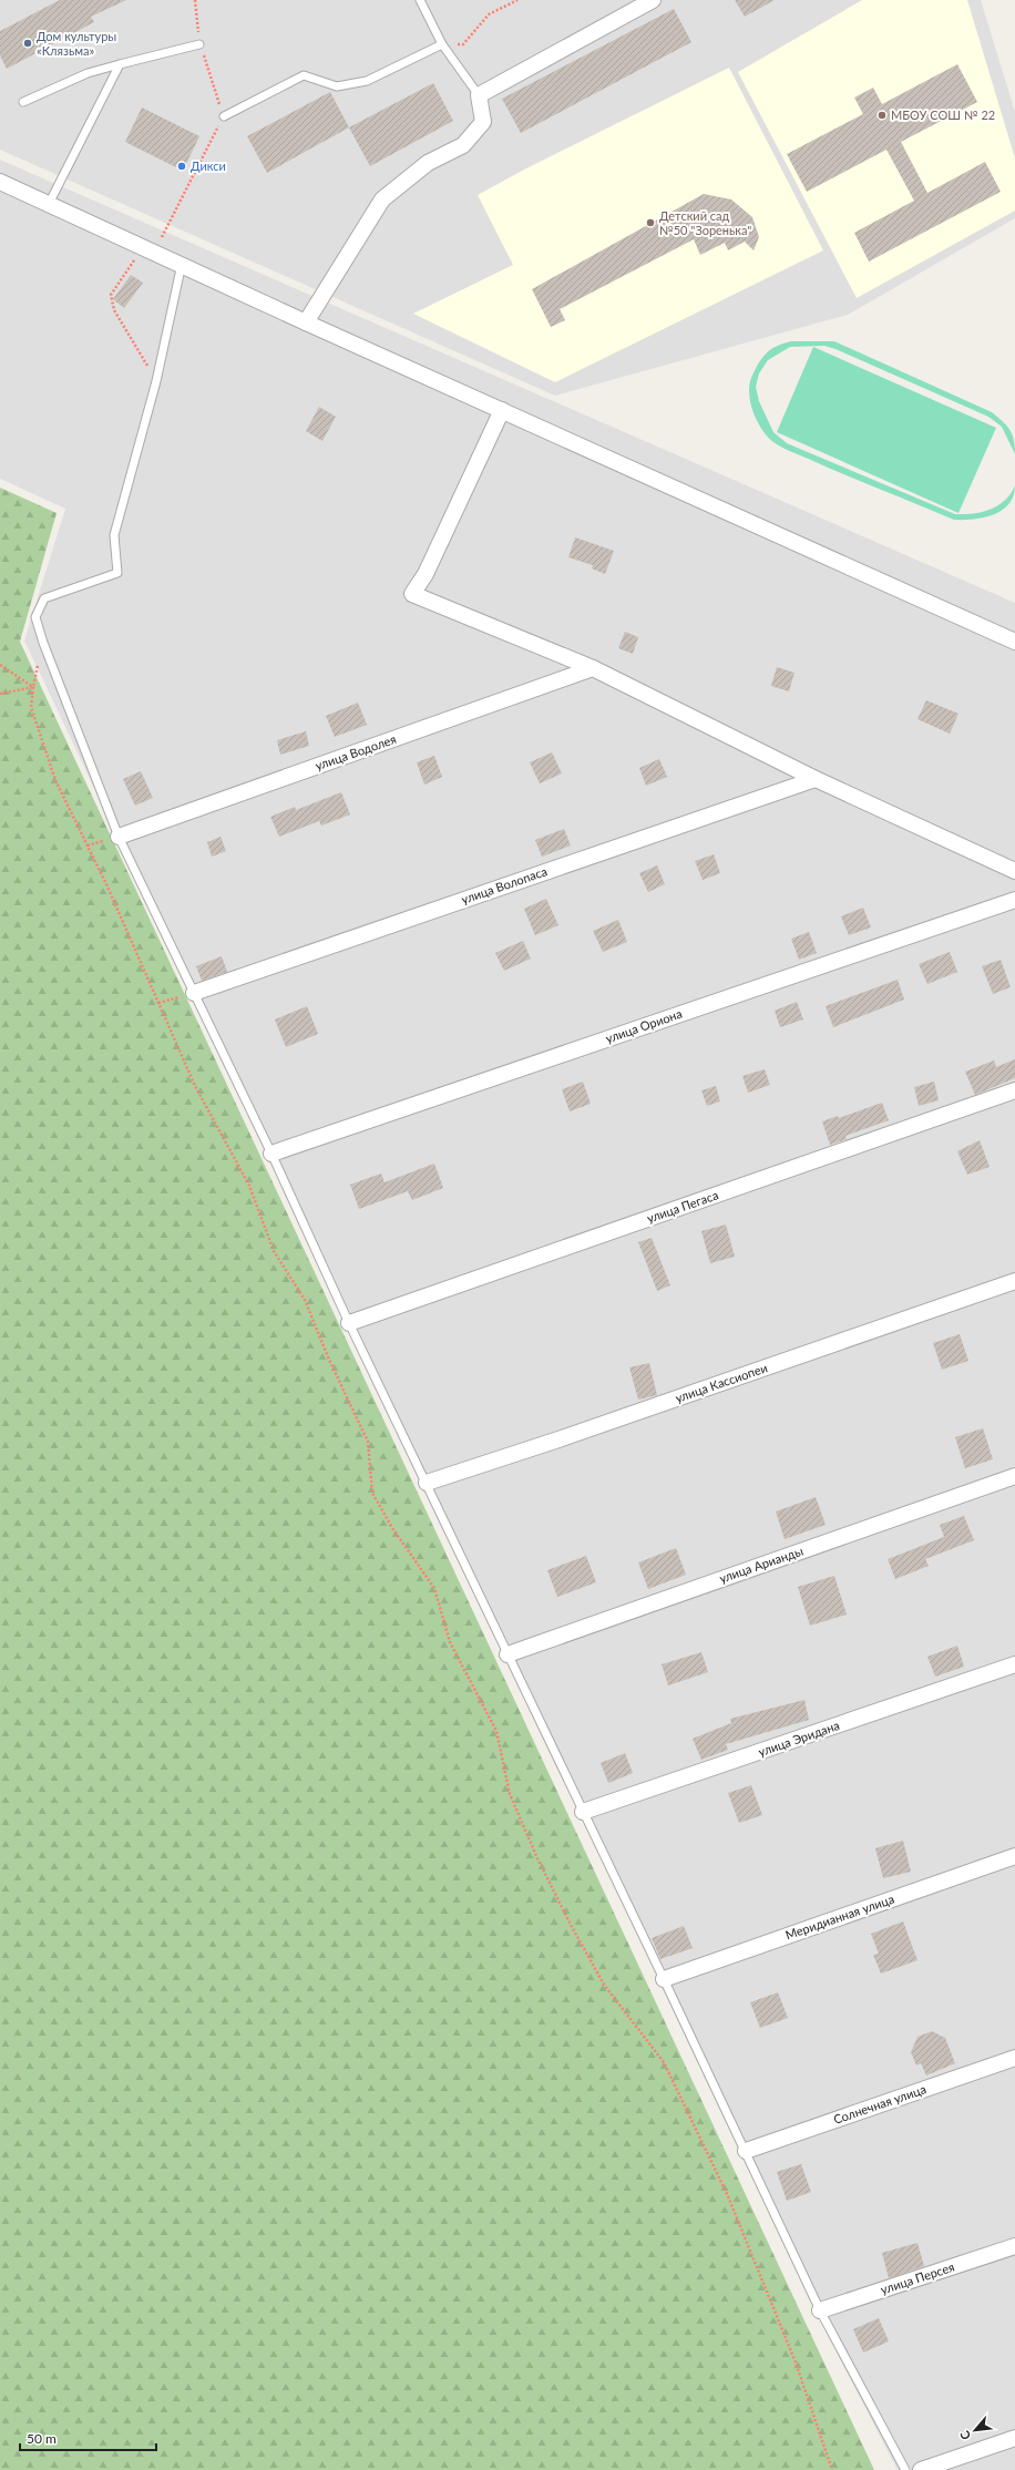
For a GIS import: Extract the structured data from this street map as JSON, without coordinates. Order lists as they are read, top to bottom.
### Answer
{
  "streets": {
    "street": [
      "улица Водолея",
      "улица Волопаса",
      "улица Ориона",
      "улица Пегаса",
      "улица Кассиопеи",
      "улица Арианды",
      "улица Эридана",
      "Меридианная улица",
      "Солнечная улица",
      "улица Персея"
    ]
  },
  "places": [
    "Дом культуры «Клязьма»",
    "МБОУ СОШ № 22",
    "Дикси",
    "Детский сад №50 \"Зоренька\""
  ],
  "scale_bar": "50 m",
  "north": "bottom left"
}
